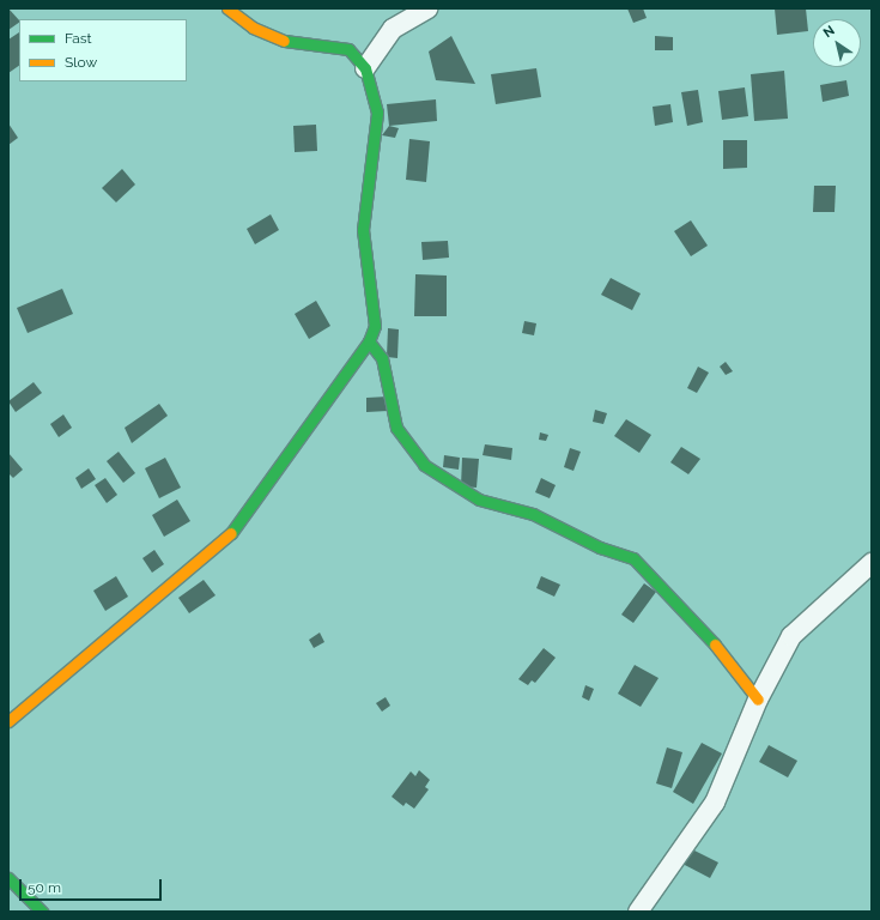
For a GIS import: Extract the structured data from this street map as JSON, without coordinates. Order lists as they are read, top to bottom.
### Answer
{
  "legend": ["Fast", "Slow"],
  "scale_bar": "50 m",
  "north": "top left"
}
